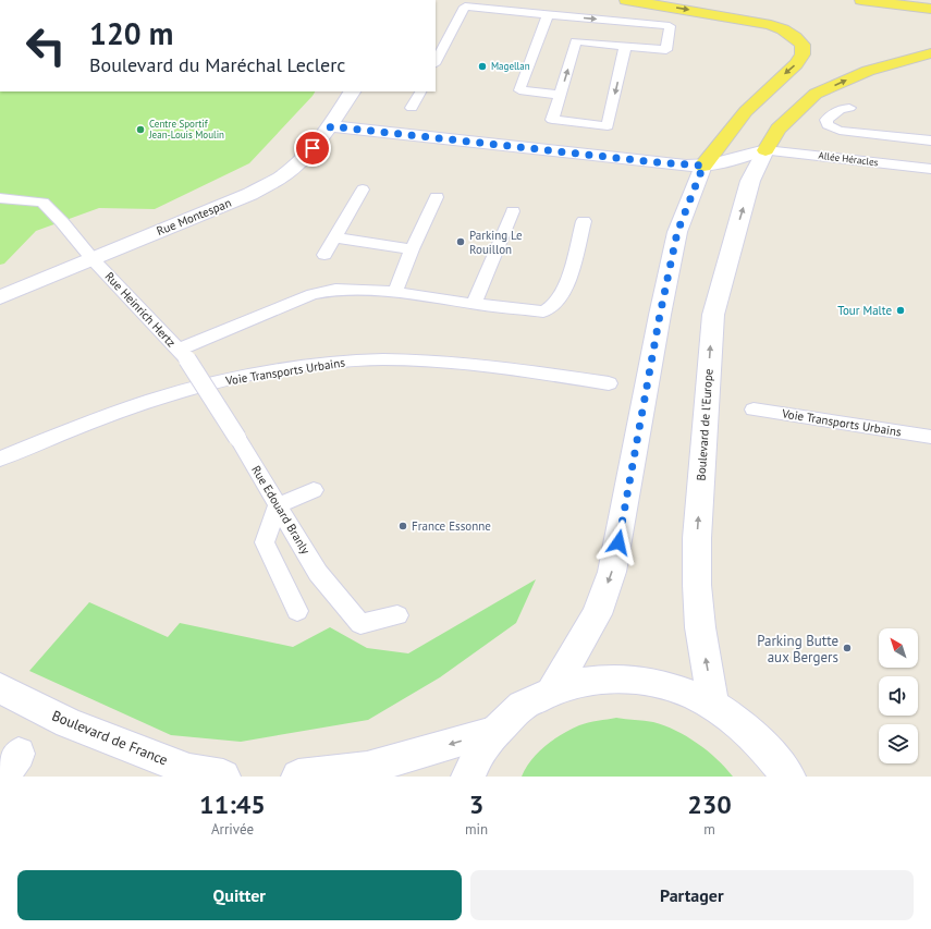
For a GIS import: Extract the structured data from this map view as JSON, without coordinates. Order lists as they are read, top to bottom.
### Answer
{
  "streets": {
    "main road": ["Rue Montespan", "Boulevard de l'Europe", "Boulevard de France"],
    "lane": [
      "Allée Héracles",
      "Rue Heinrich Hertz",
      "Voie Transports Urbains",
      "Rue Edouard Branly"
    ]
  },
  "crossings": [
    ["Allée Héracles", "Boulevard de l'Europe"],
    ["Rue Montespan", "Rue Heinrich Hertz"],
    ["Rue Heinrich Hertz", "Rue Edouard Branly"]
  ],
  "places": [
    "Magellan",
    "Centre Sportif Jean-Louis Moulin",
    "Parking Le Rouillon",
    "Tour Malte",
    "France Essonne",
    "Parking Butte aux Bergers"
  ],
  "north": "top left",
  "page": {
    "turn": ["120 m", "Boulevard du Maréchal Leclerc"],
    "eta": [
      "11:45",
      "Arrivée",
      "3",
      "min",
      "230",
      "m"
    ],
    "buttons": ["Quitter", "Partager"]
  }
}
